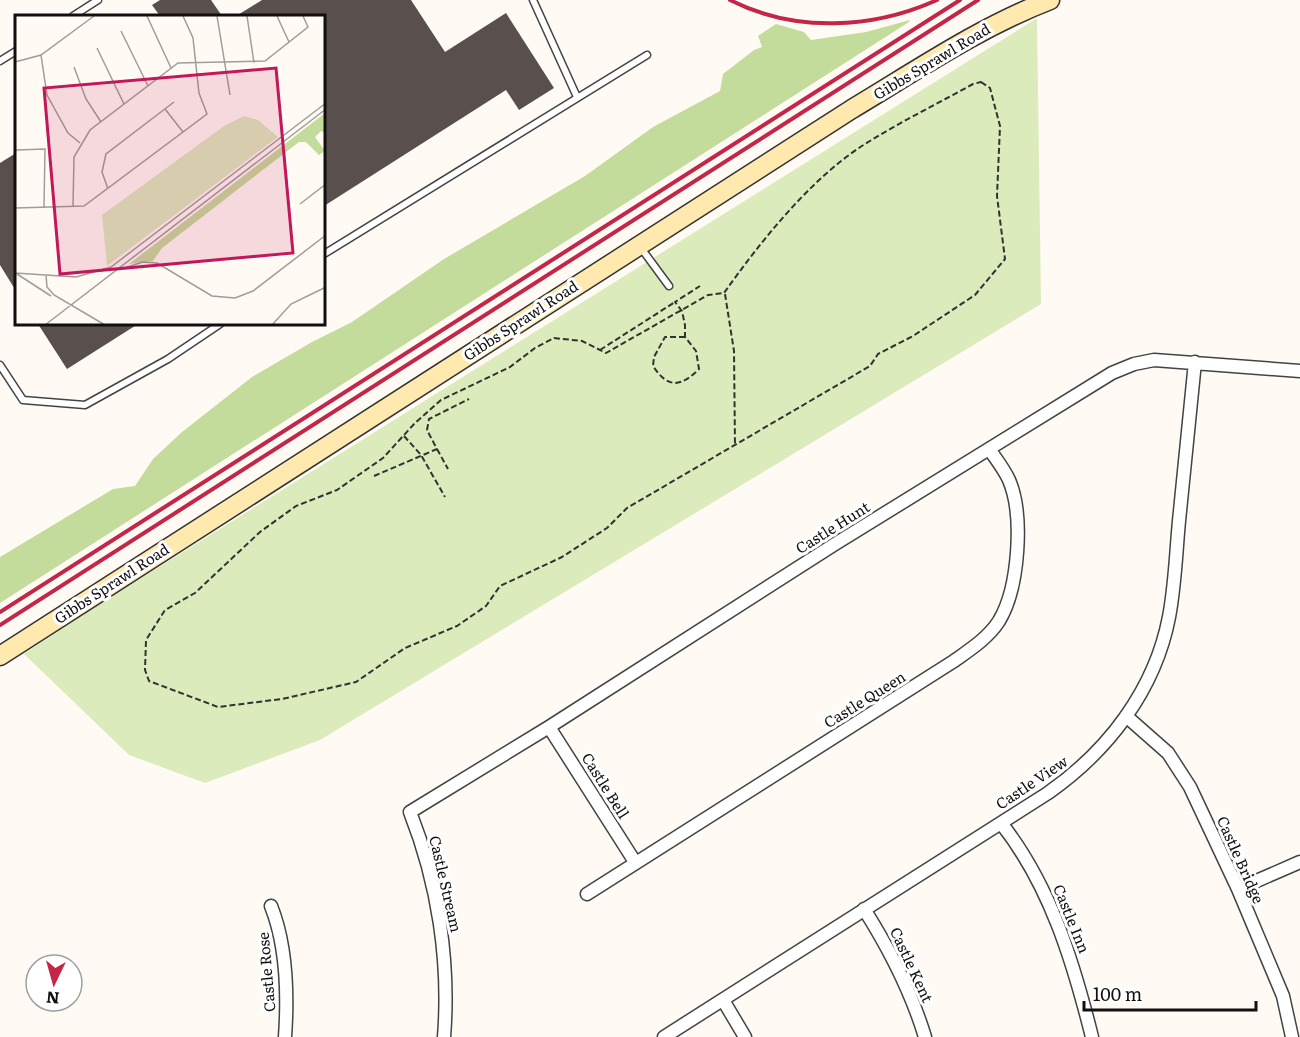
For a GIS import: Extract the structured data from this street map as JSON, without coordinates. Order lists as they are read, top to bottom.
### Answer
{
  "streets": {
    "main road": ["Gibbs Sprawl Road"],
    "street": [
      "Castle Hunt",
      "Castle Queen",
      "Castle View",
      "Castle Bell",
      "Castle Bridge",
      "Castle Stream",
      "Castle Inn",
      "Castle Kent",
      "Castle Rose"
    ]
  },
  "crossings": [
    ["Castle Hunt", "Castle Queen"],
    ["Castle Hunt", "Castle View"],
    ["Castle Hunt", "Castle Bell"],
    ["Castle Hunt", "Castle Stream"],
    ["Castle Queen", "Castle Bell"],
    ["Castle View", "Castle Bridge"],
    ["Castle View", "Castle Inn"],
    ["Castle View", "Castle Kent"]
  ],
  "scale_bar": "100 m",
  "north": "bottom"
}
